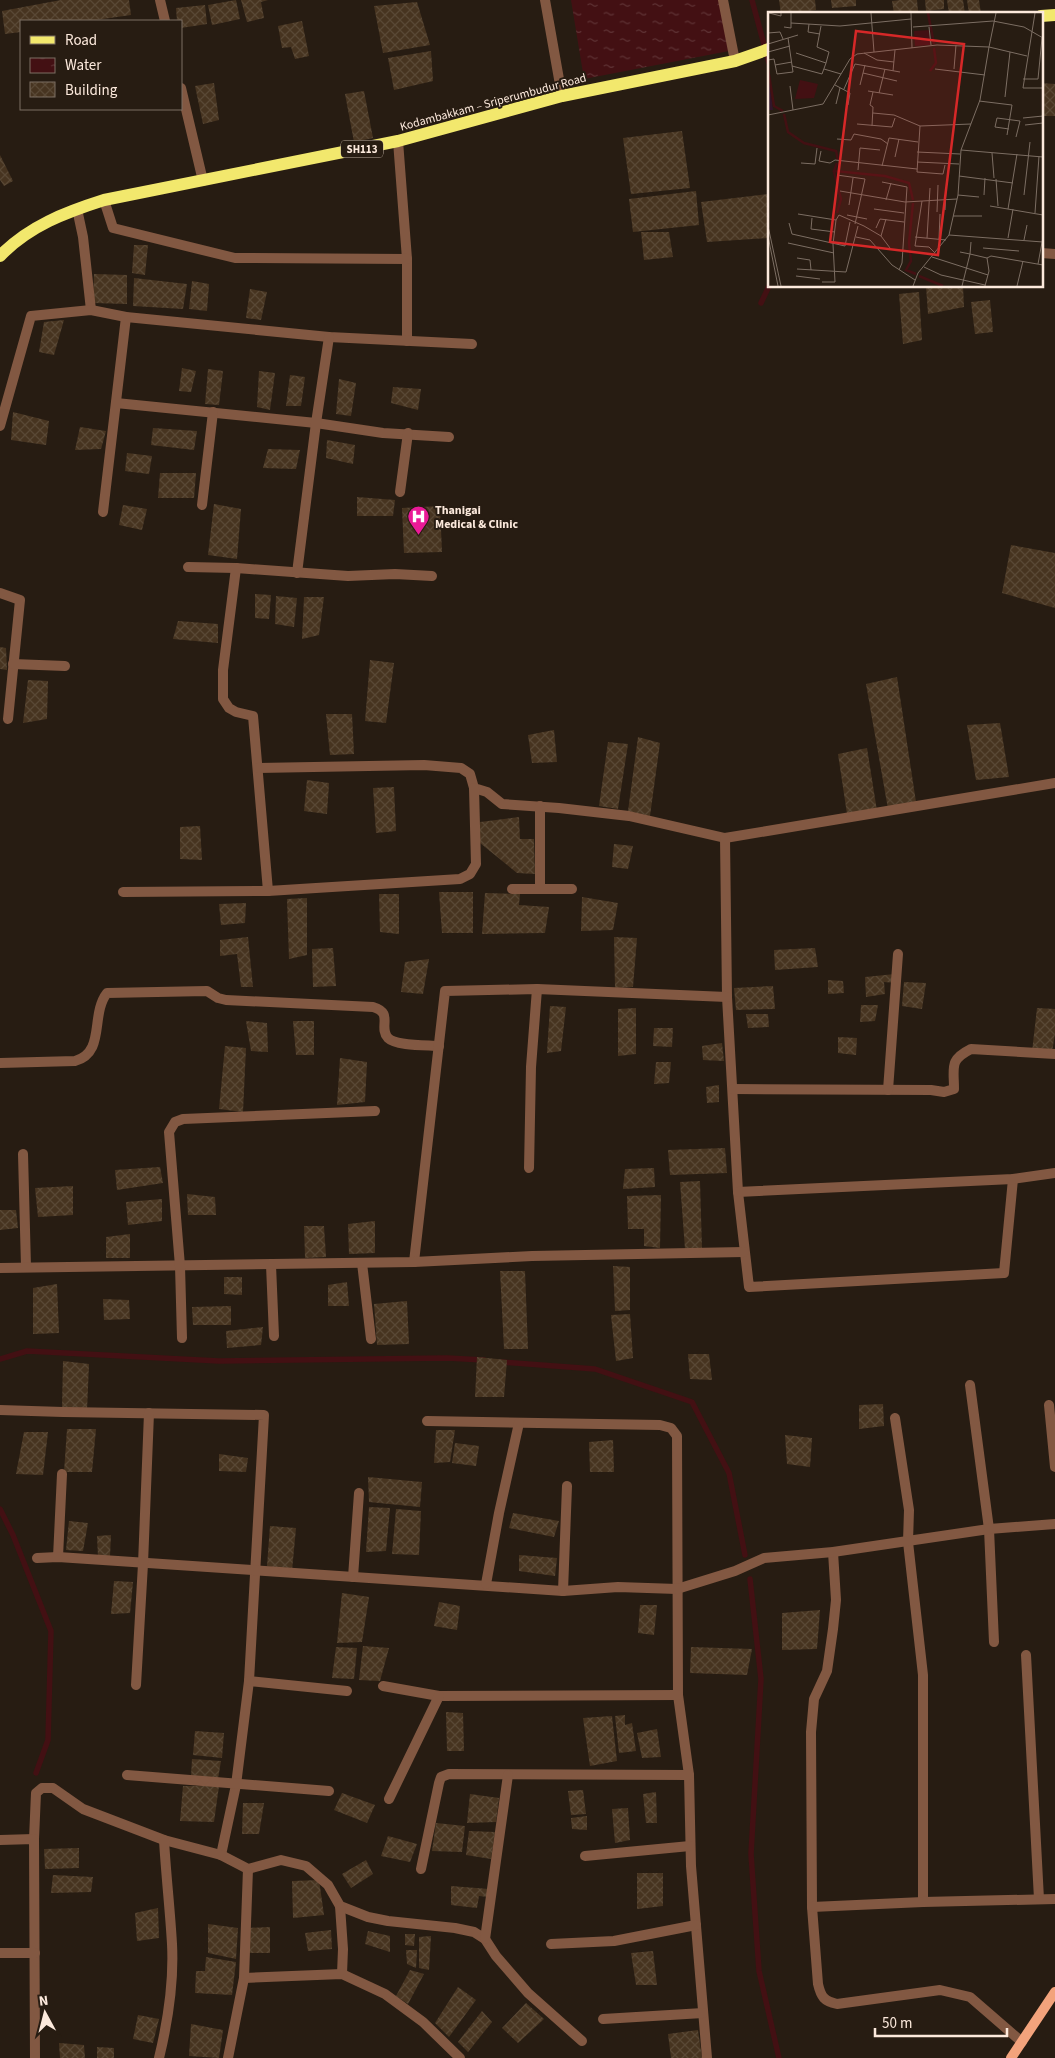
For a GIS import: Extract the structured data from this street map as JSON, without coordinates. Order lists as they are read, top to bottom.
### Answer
{
  "streets": {
    "main road": ["Kodambakkam – Sriperumbudur Road", "SH113"]
  },
  "places": {
    "hospital": ["Thanigai Medical & Clinic"]
  },
  "legend": ["Road", "Water", "Building"],
  "scale_bar": "50 m",
  "north": "top"
}
